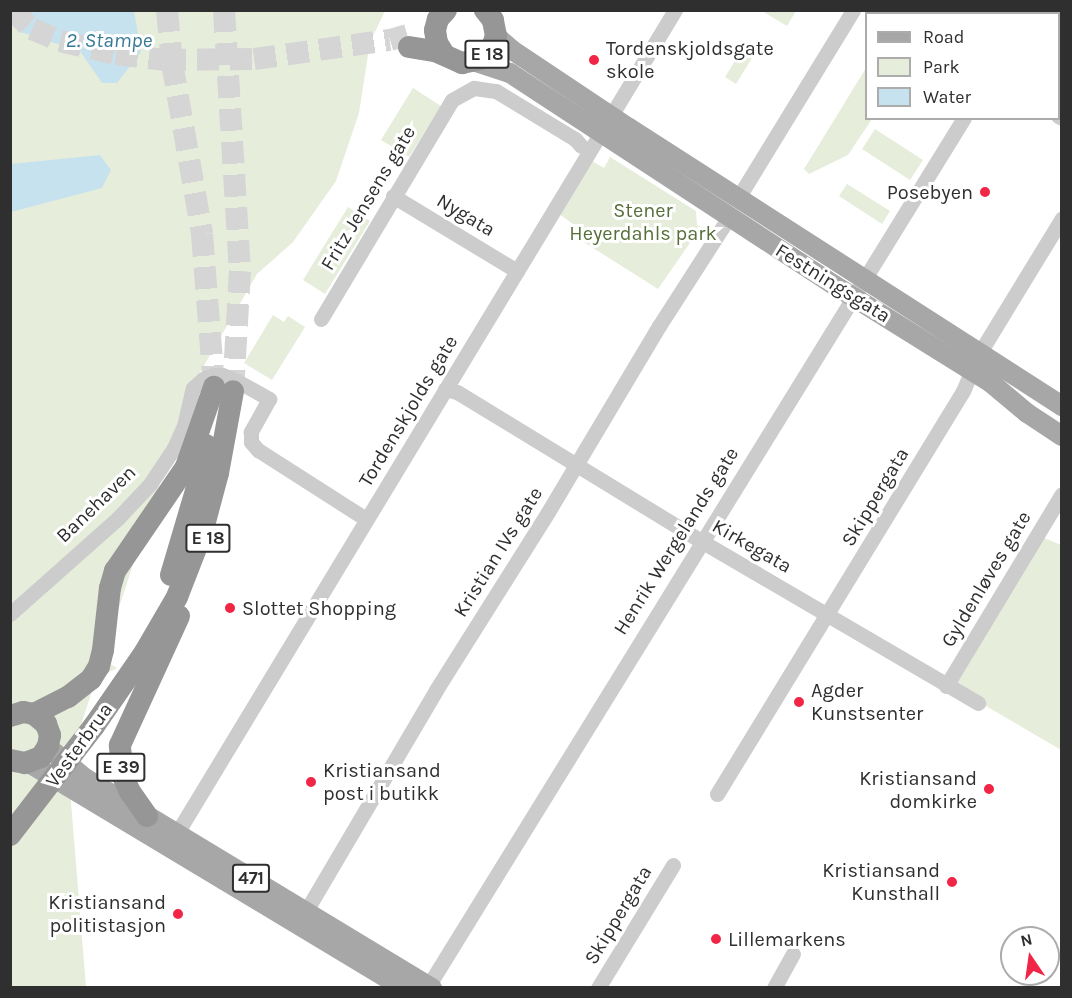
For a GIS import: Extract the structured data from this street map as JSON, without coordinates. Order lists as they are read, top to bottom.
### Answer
{
  "streets": {
    "highway": ["E 18", "Vesterbrua", "E 39"],
    "main road": ["Festningsgata", "471"],
    "street": [
      "Fritz Jensens gate",
      "Nygata",
      "Tordenskjolds gate",
      "Skippergata",
      "Banehaven",
      "Henrik Wergelands gate",
      "Kirkegata",
      "Kristian IVs gate",
      "Gyldenløves gate"
    ]
  },
  "crossings": [
    ["E 18", "Vesterbrua"],
    ["E 18", "E 39"],
    ["E 18", "471"],
    ["Fritz Jensens gate", "Nygata"],
    ["Nygata", "Tordenskjolds gate"],
    ["Festningsgata", "Tordenskjolds gate"],
    ["Festningsgata", "Skippergata"],
    ["Festningsgata", "Henrik Wergelands gate"],
    ["Festningsgata", "Kristian IVs gate"],
    ["Tordenskjolds gate", "Banehaven"],
    ["Tordenskjolds gate", "Kirkegata"],
    ["Tordenskjolds gate", "471"],
    ["Skippergata", "Kirkegata"],
    ["Henrik Wergelands gate", "Kirkegata"],
    ["Henrik Wergelands gate", "471"],
    ["Kirkegata", "Kristian IVs gate"],
    ["Kirkegata", "Gyldenløves gate"],
    ["Kristian IVs gate", "471"],
    ["E 39", "471"]
  ],
  "water": ["2. Stampe"],
  "parks": ["Stener Heyerdahls park"],
  "places": [
    "Tordenskjoldsgate skole",
    "Posebyen",
    "Slottet Shopping",
    "Agder Kunstsenter",
    "Kristiansand post i butikk",
    "Kristiansand domkirke",
    "Kristiansand Kunsthall",
    "Kristiansand politistasjon",
    "Lillemarkens"
  ],
  "legend": ["Road", "Park", "Water"],
  "north": "top"
}
